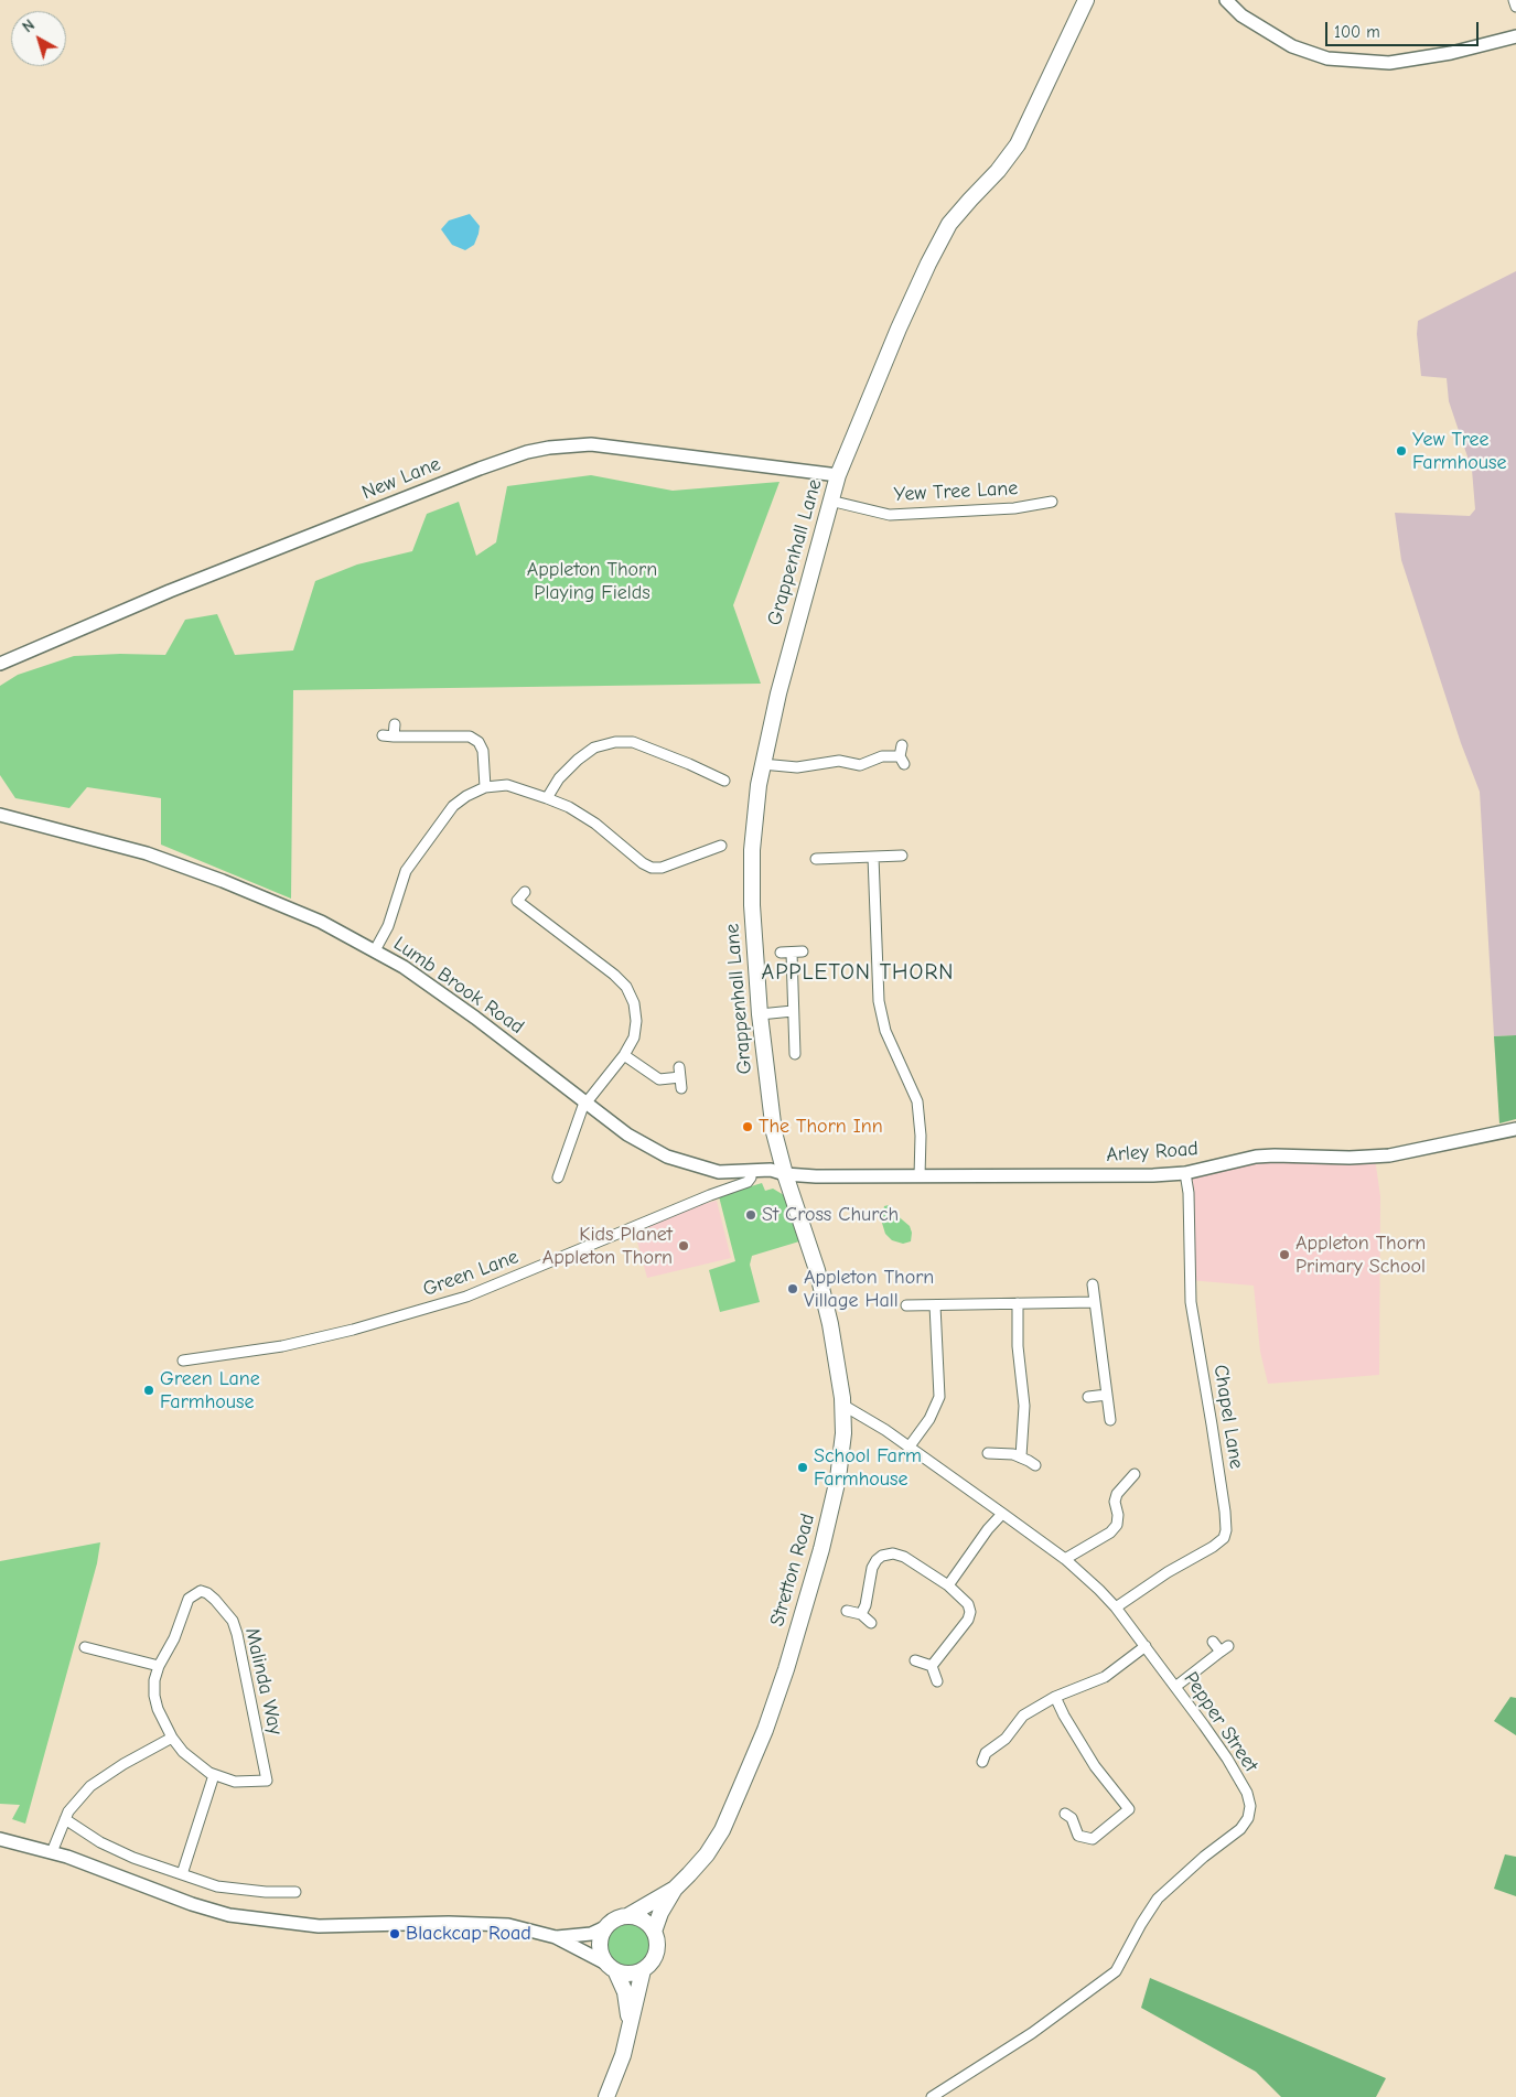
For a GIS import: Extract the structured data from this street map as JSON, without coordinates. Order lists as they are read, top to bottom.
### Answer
{
  "streets": {
    "main road": ["Grappenhall Lane", "Stretton Road"],
    "street": [
      "New Lane",
      "Yew Tree Lane",
      "Lumb Brook Road",
      "Arley Road",
      "Green Lane",
      "Chapel Lane",
      "Malinda Way",
      "Pepper Street"
    ]
  },
  "crossings": [
    ["New Lane", "Grappenhall Lane"],
    ["Yew Tree Lane", "Grappenhall Lane"],
    ["Grappenhall Lane", "Lumb Brook Road"],
    ["Grappenhall Lane", "Arley Road"],
    ["Grappenhall Lane", "Stretton Road"],
    ["Lumb Brook Road", "Arley Road"],
    ["Lumb Brook Road", "Green Lane"],
    ["Lumb Brook Road", "Stretton Road"],
    ["Arley Road", "Chapel Lane"],
    ["Arley Road", "Stretton Road"],
    ["Chapel Lane", "Pepper Street"],
    ["Stretton Road", "Pepper Street"]
  ],
  "districts": ["APPLETON THORN"],
  "parks": ["Appleton Thorn Playing Fields"],
  "places": [
    "Yew Tree Farmhouse",
    "The Thorn Inn",
    "St Cross Church",
    "Kids Planet Appleton Thorn",
    "Appleton Thorn Primary School",
    "Appleton Thorn Village Hall",
    "Green Lane Farmhouse",
    "School Farm Farmhouse",
    "Blackcap Road"
  ],
  "scale_bar": "100 m",
  "north": "top left"
}
